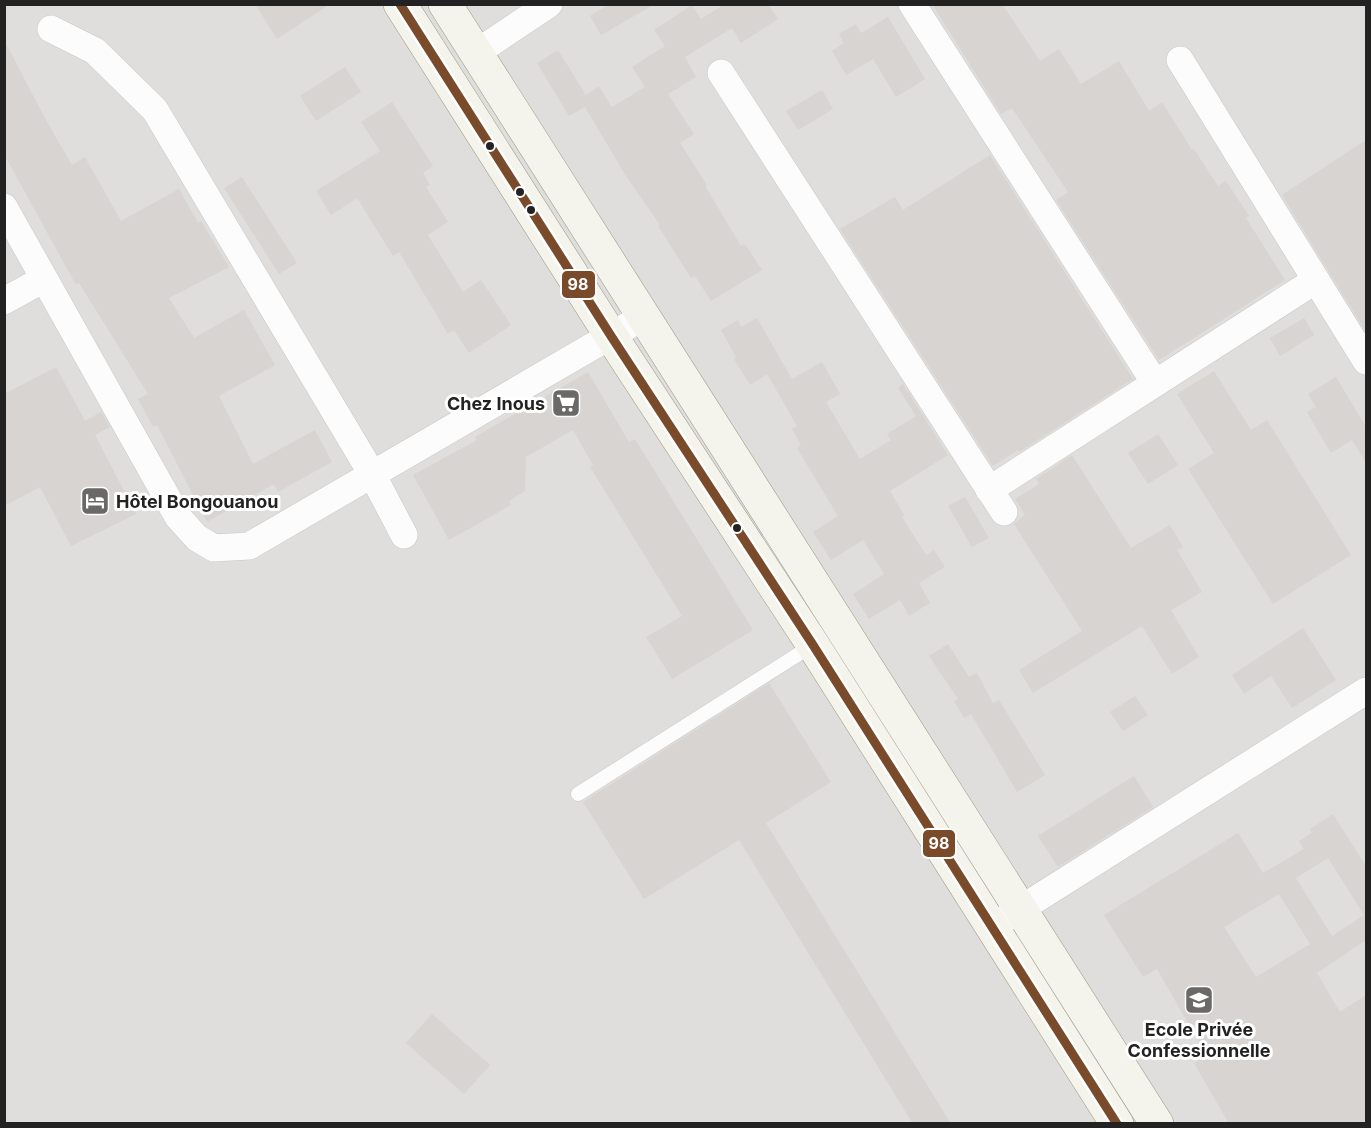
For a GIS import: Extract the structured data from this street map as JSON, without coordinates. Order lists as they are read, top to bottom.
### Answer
{
  "places": {
    "supermarket": ["Chez Inous"],
    "hotel": ["Hôtel Bongouanou"],
    "school or university": ["Ecole Privée Confessionnelle"]
  },
  "lines": ["transit line 98"]
}
